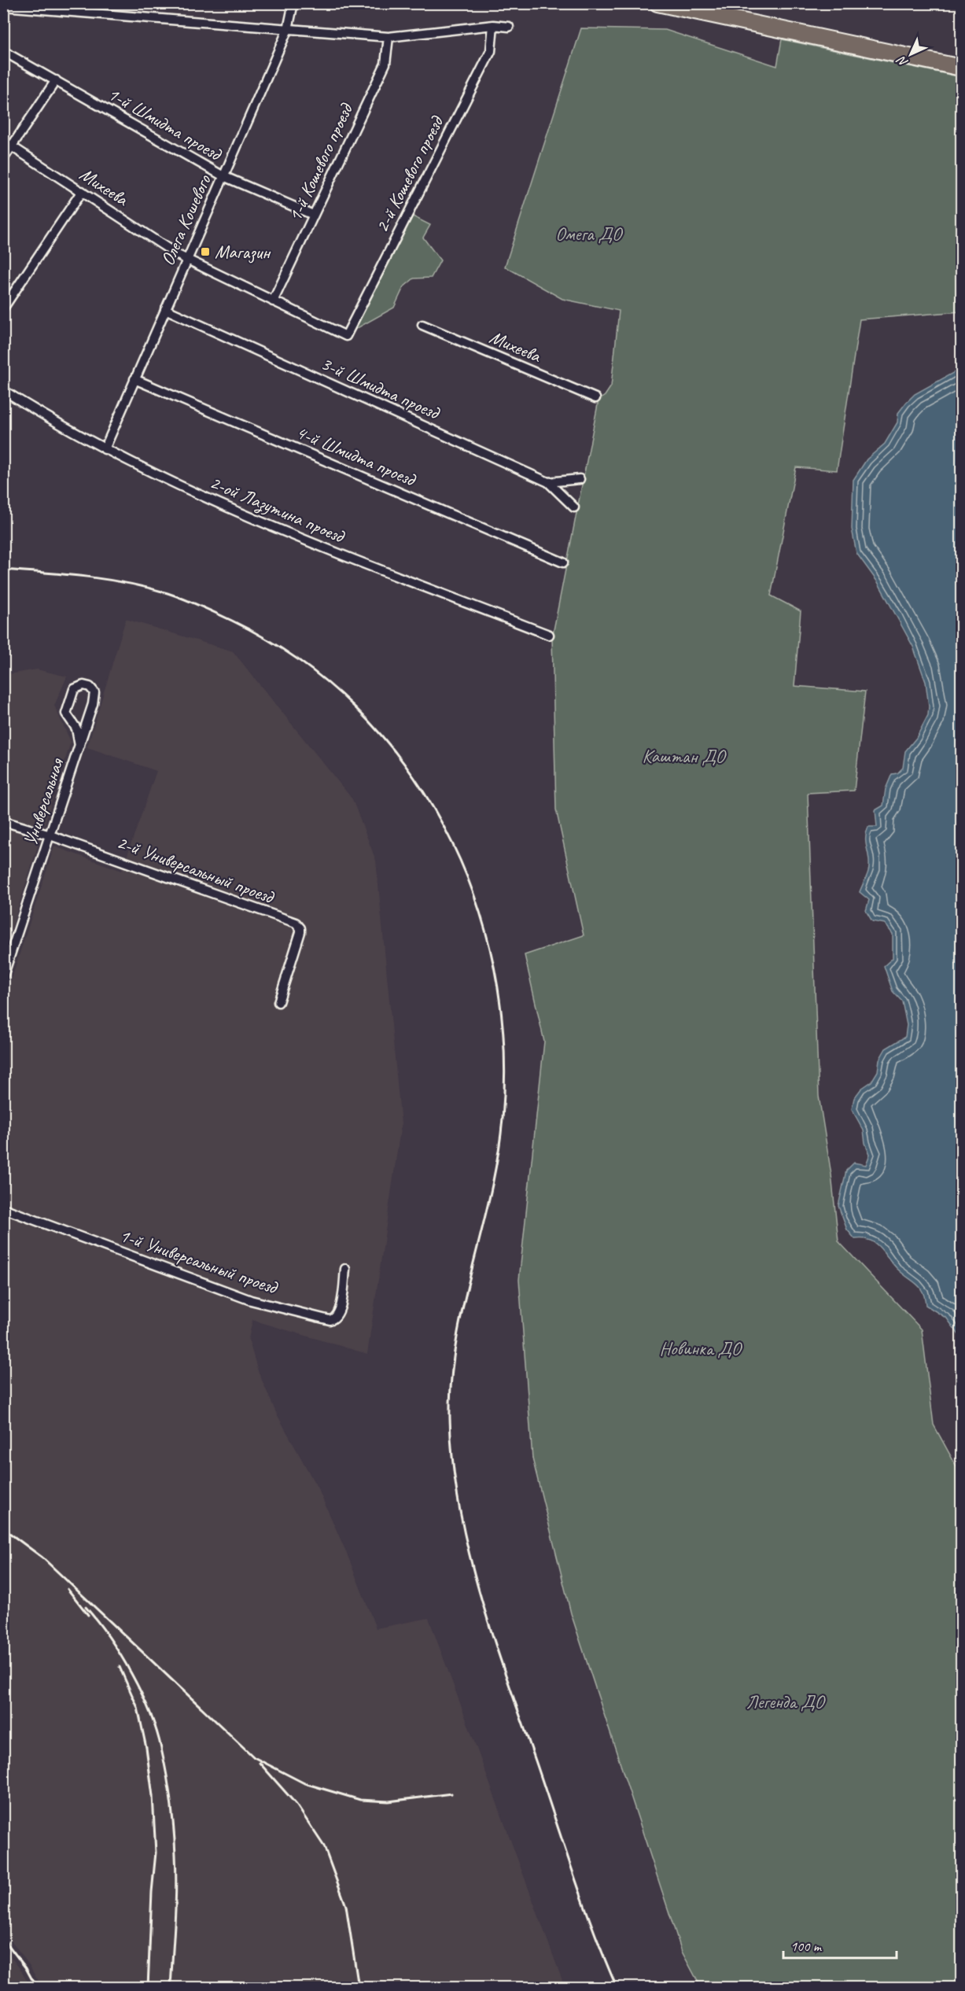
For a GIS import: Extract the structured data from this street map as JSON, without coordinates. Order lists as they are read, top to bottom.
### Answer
{
  "streets": {
    "street": [
      "1-й Шмидта проезд",
      "1-й Кошевого проезд",
      "2-й Кошевого проезд",
      "Михеева",
      "Олега Кошевого",
      "3-й Шмидта проезд",
      "4-й Шмидта проезд",
      "2-ой Лазутина проезд",
      "Универсальная",
      "2-й Универсальный проезд",
      "1-й Универсальный проезд"
    ]
  },
  "crossings": [
    ["1-й Шмидта проезд", "1-й Кошевого проезд"],
    ["1-й Шмидта проезд", "Олега Кошевого"],
    ["1-й Кошевого проезд", "2-й Кошевого проезд"],
    ["Михеева", "Олега Кошевого"],
    ["Олега Кошевого", "3-й Шмидта проезд"],
    ["Олега Кошевого", "4-й Шмидта проезд"],
    ["Олега Кошевого", "2-ой Лазутина проезд"],
    ["Универсальная", "2-й Универсальный проезд"]
  ],
  "parks": [
    "Омега ДО",
    "Каштан ДО",
    "Новинка ДО",
    "Легенда ДО"
  ],
  "places": {
    "transit": ["Магазин"]
  },
  "scale_bar": "100 m",
  "north": "bottom left"
}
